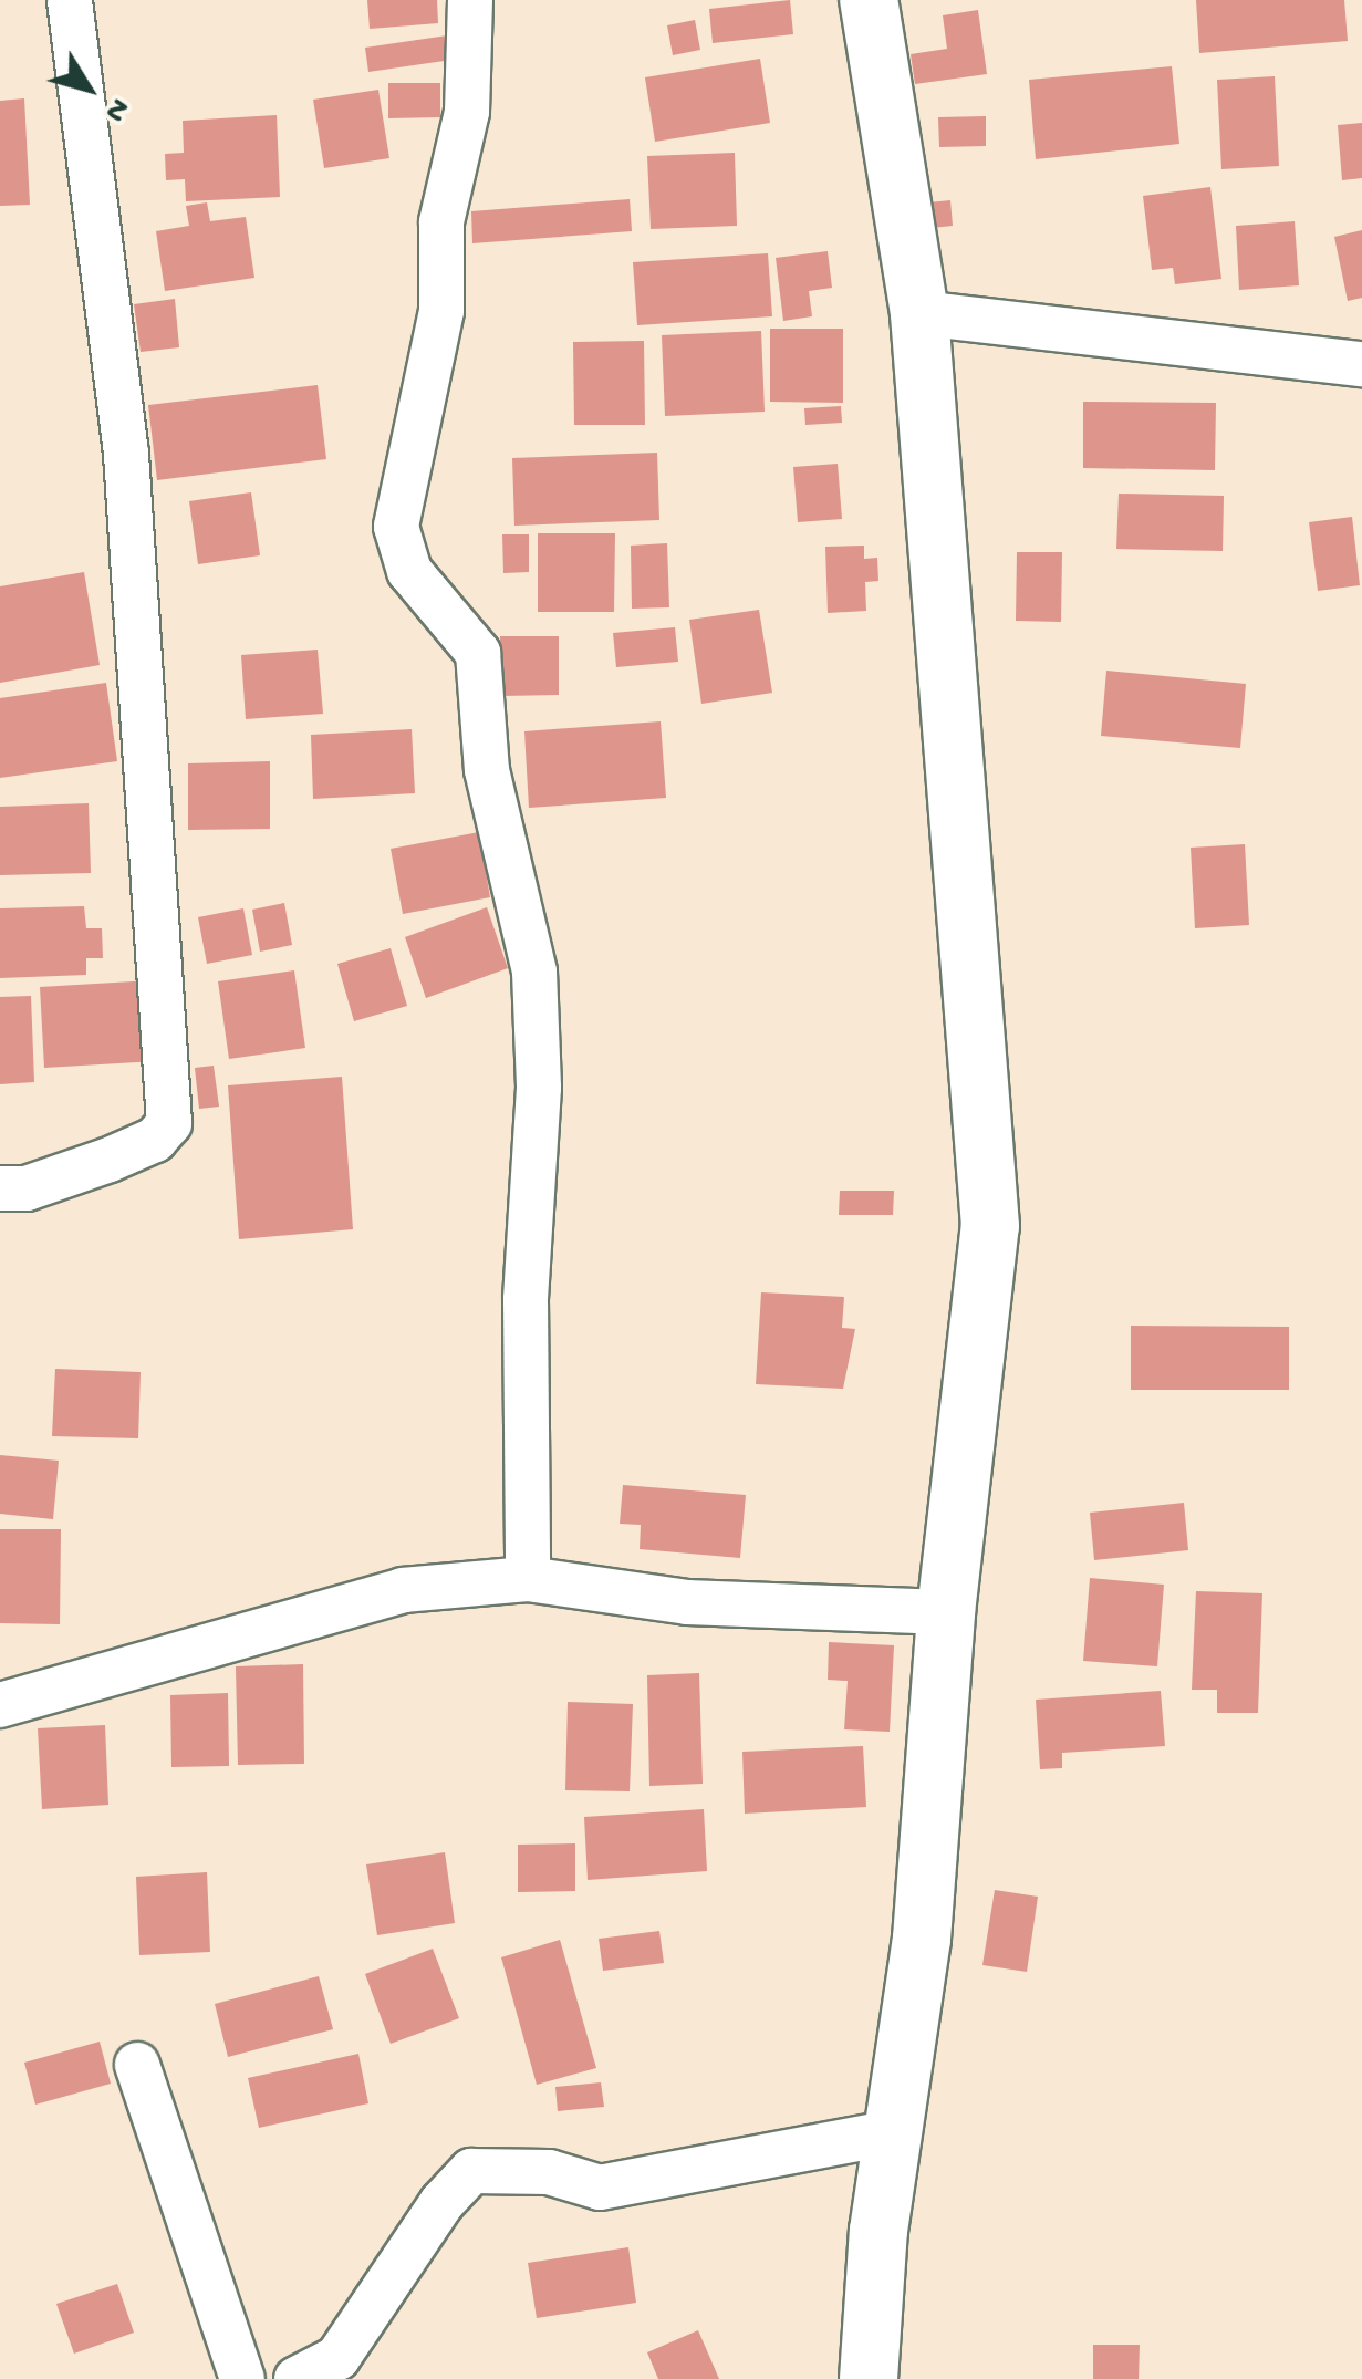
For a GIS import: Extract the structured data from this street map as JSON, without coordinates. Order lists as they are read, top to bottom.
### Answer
{
  "north": "bottom right"
}
